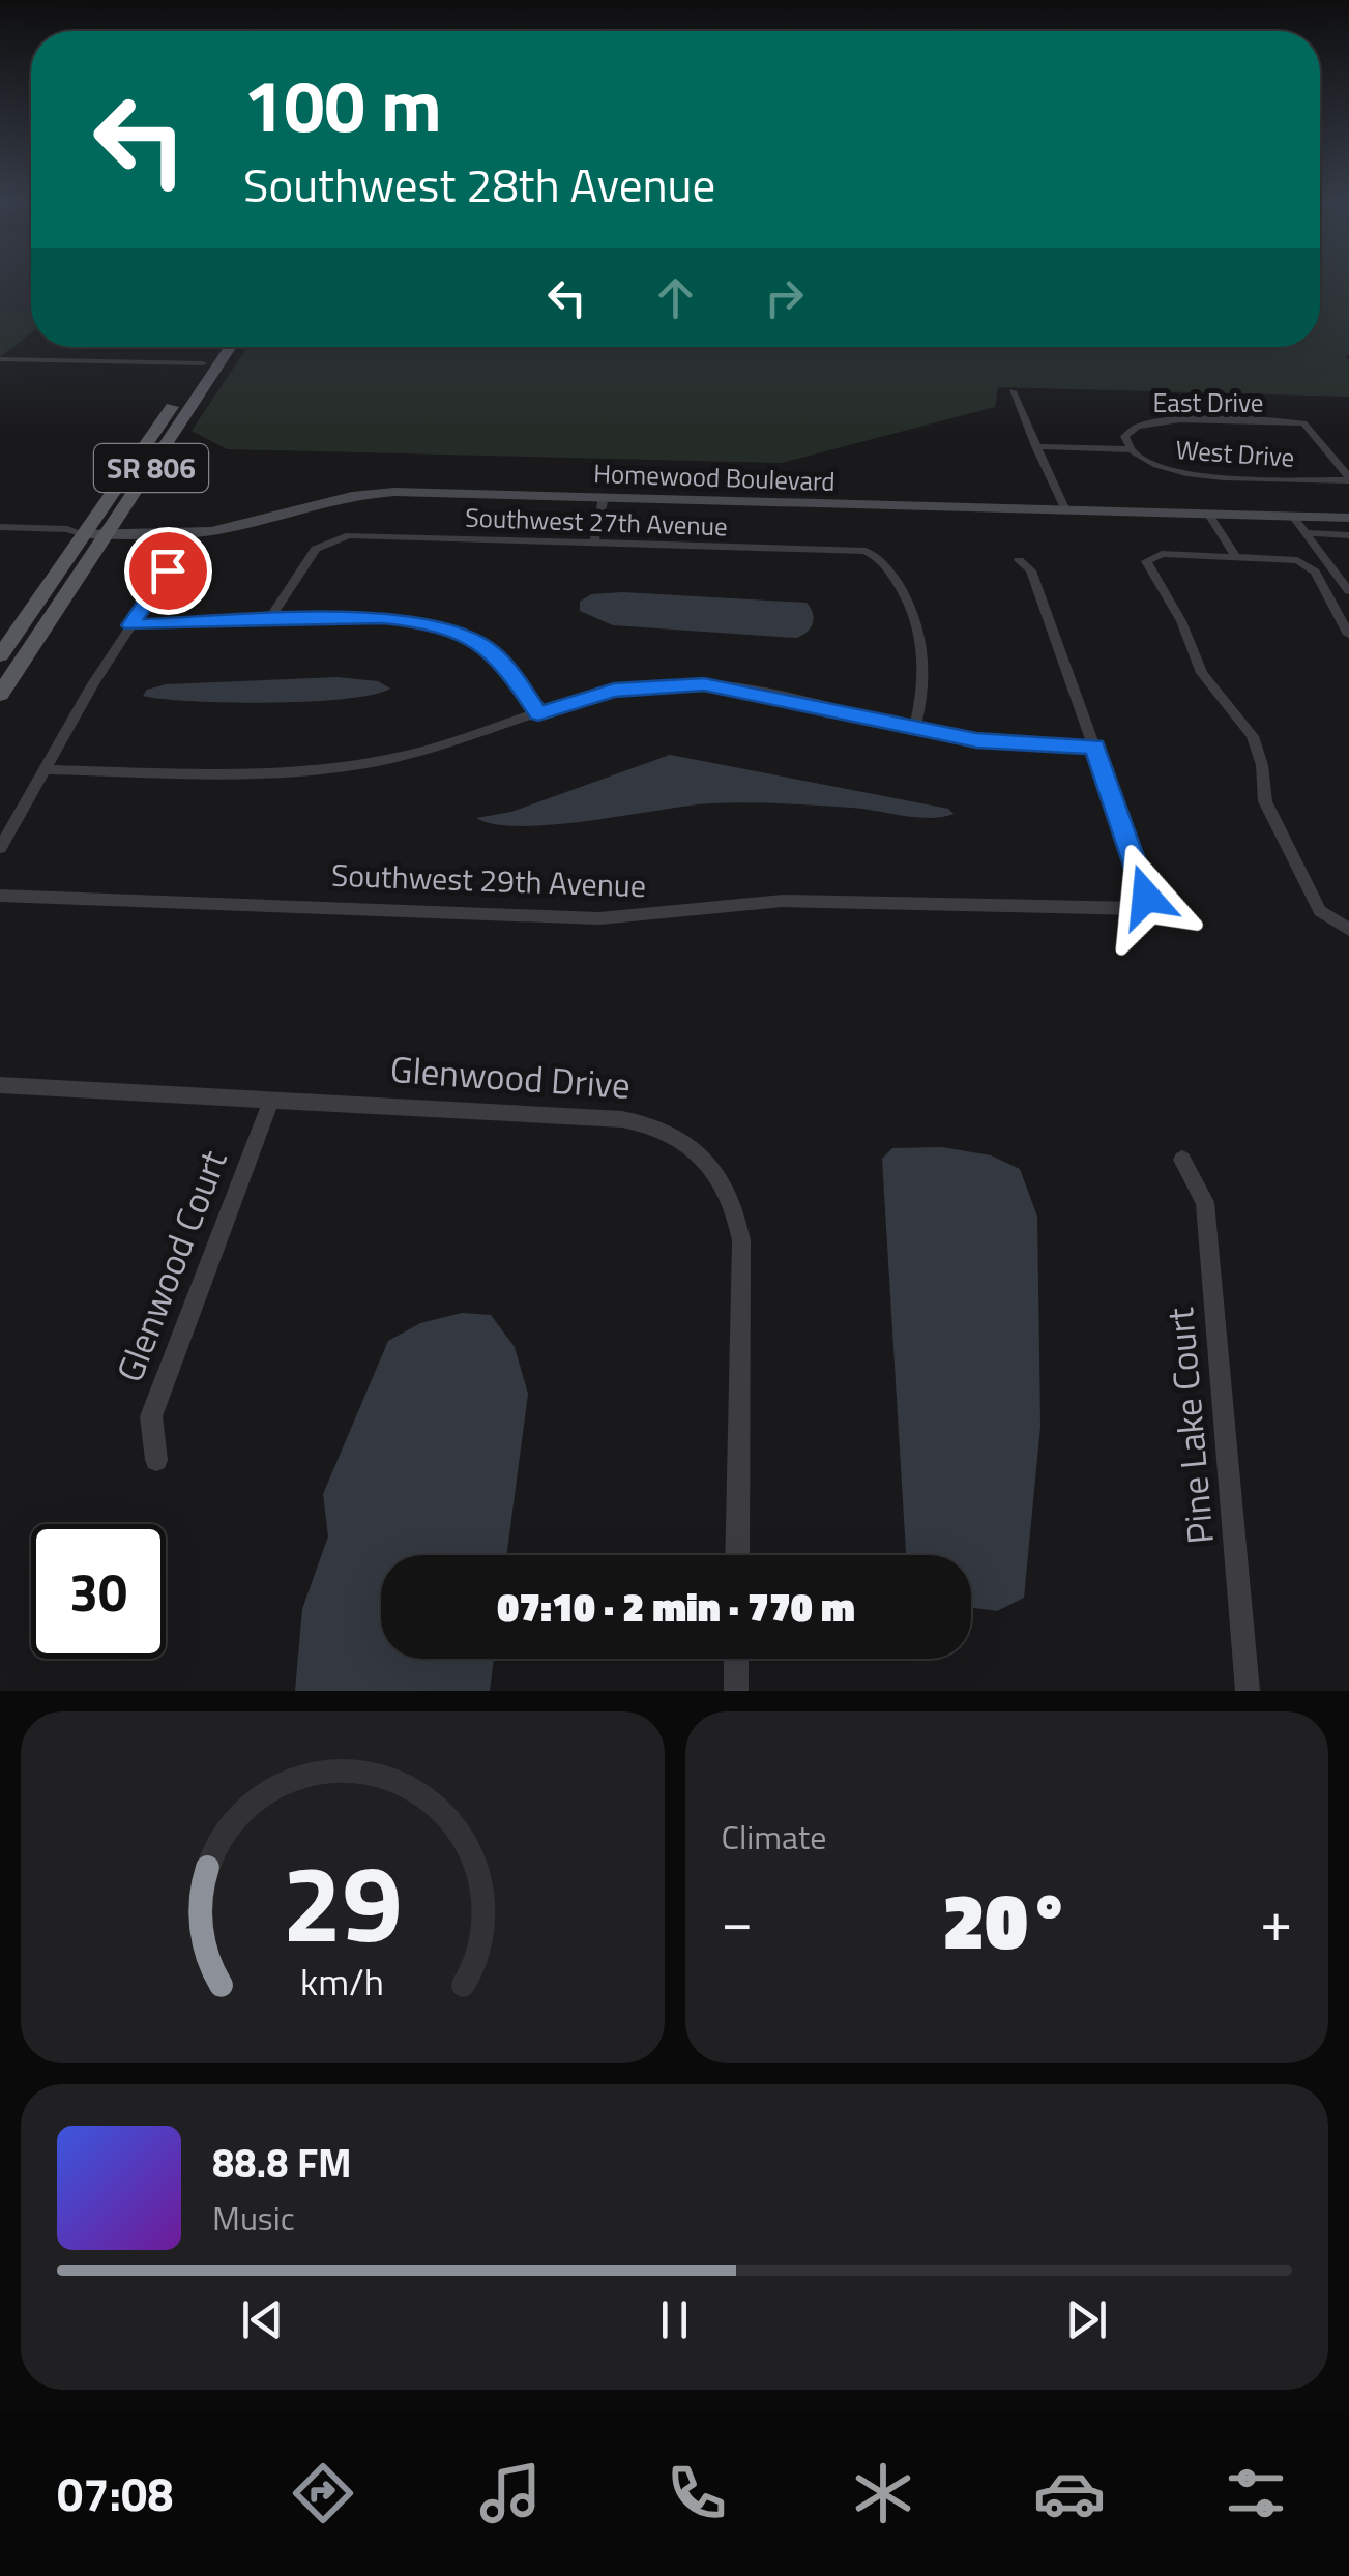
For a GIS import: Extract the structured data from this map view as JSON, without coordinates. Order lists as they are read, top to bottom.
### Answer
{
  "streets": {
    "main road": ["SR 806"],
    "street": [
      "East Drive",
      "West Drive",
      "Homewood Boulevard",
      "Southwest 27th Avenue",
      "Southwest 29th Avenue",
      "Glenwood Drive",
      "Glenwood Court",
      "Pine Lake Court"
    ]
  },
  "crossings": [
    ["East Drive", "West Drive"],
    ["SR 806", "Homewood Boulevard"],
    ["Glenwood Drive", "Glenwood Court"]
  ],
  "page": {
    "turn": ["100 m", "Southwest 28th Avenue"],
    "limit": "30",
    "trip": "07:10 · 2 min · 770 m",
    "tile": "Climate",
    "heat": ["−", "20°", "+"],
    "song": ["88.8 FM", "Music"],
    "tabs": "07:08",
    "gauge": ["29", "km/h"]
  }
}
